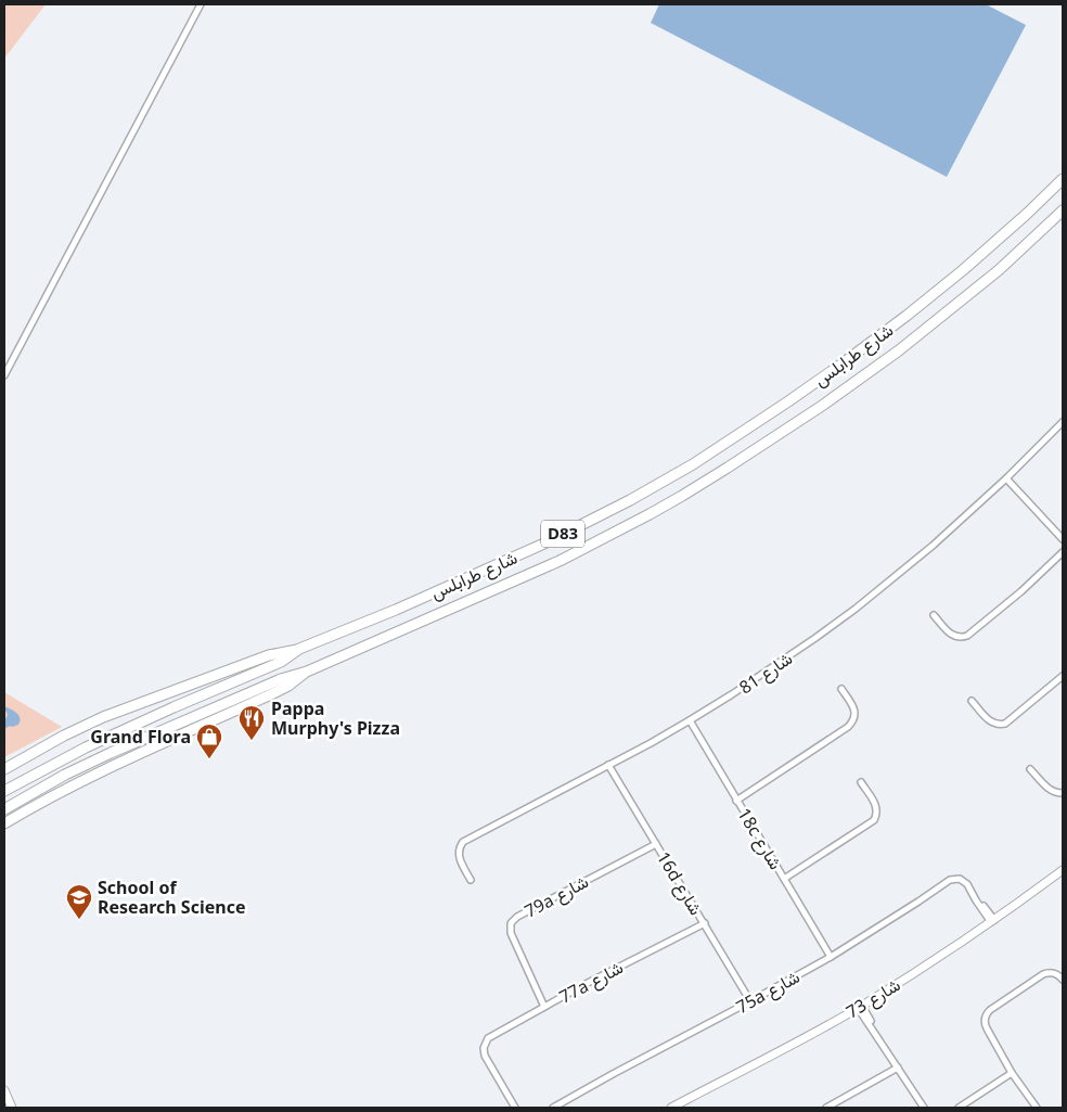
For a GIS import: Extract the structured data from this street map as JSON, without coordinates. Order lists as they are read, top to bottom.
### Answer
{
  "streets": {
    "highway": ["شارع طرابلس", "D83"],
    "street": [
      "شارع 81",
      "18c شارع",
      "16d شارع",
      "79a شارع",
      "77a شارع",
      "75a شارع",
      "شارع 73"
    ]
  },
  "crossings": [
    ["شارع 81", "18c شارع"],
    ["شارع 81", "16d شارع"],
    ["18c شارع", "75a شارع"],
    ["16d شارع", "79a شارع"],
    ["16d شارع", "77a شارع"],
    ["16d شارع", "75a شارع"],
    ["79a شارع", "77a شارع"],
    ["75a شارع", "شارع 73"]
  ],
  "places": {
    "restaurant": ["Pappa Murphy's Pizza"],
    "shop": ["Grand Flora"],
    "school or university": ["School of Research Science"]
  }
}
